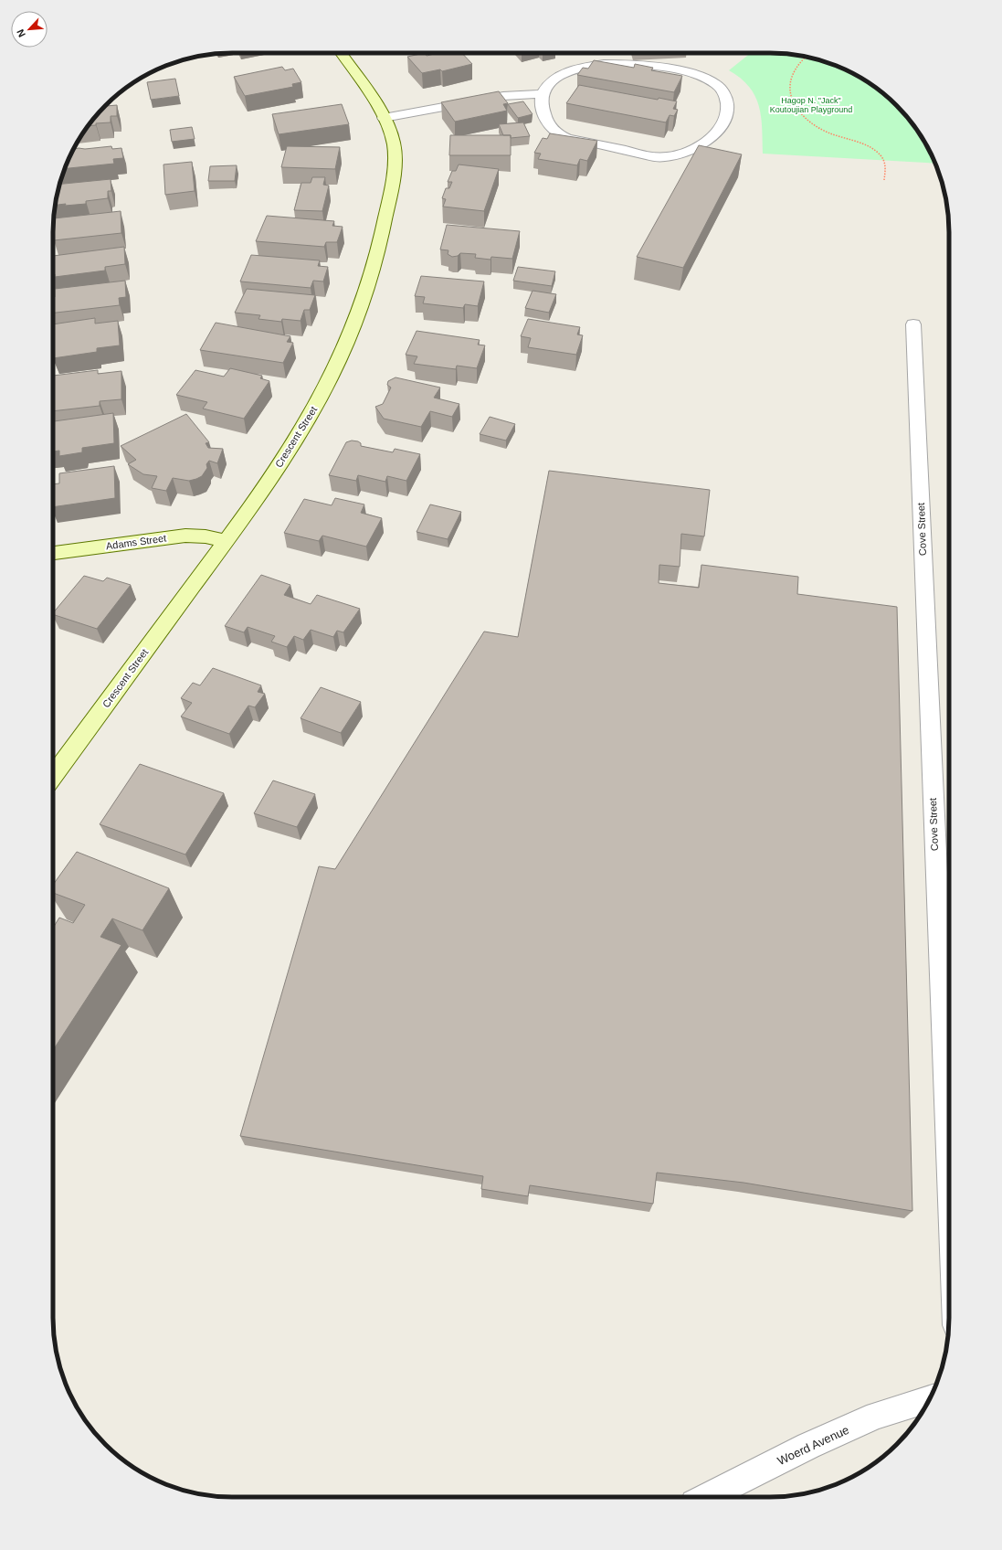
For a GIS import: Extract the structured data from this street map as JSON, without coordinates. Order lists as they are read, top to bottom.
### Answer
{
  "streets": {
    "street": [
      "Crescent Street",
      "Cove Street",
      "Adams Street",
      "Woerd Avenue"
    ]
  },
  "crossings": [
    ["Crescent Street", "Adams Street"]
  ],
  "parks": ["Hagop N. \"Jack\" Koutoujian Playground"],
  "north": "bottom left"
}
